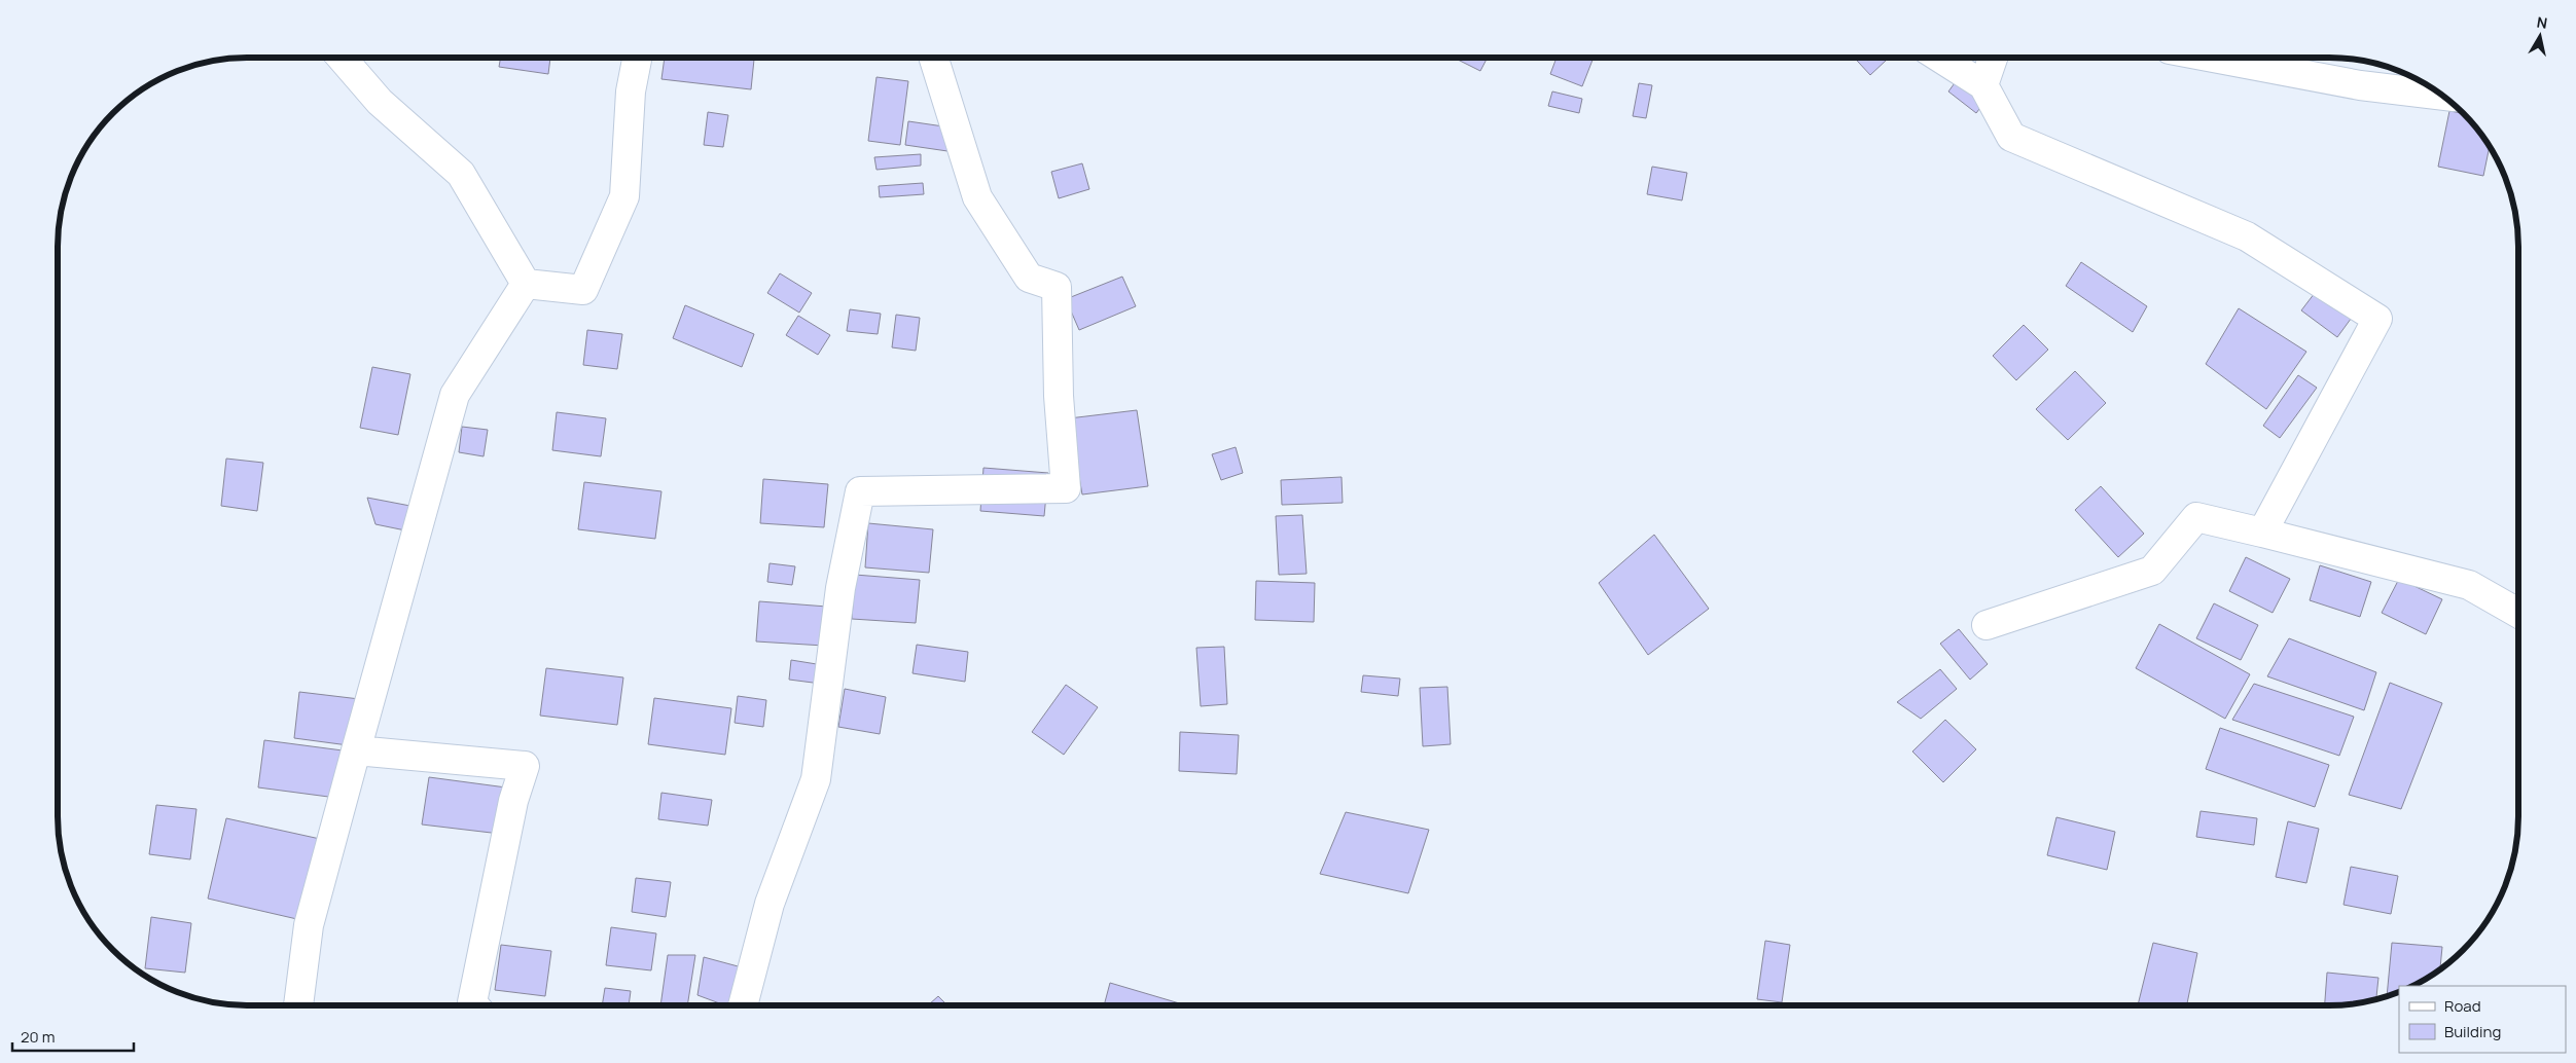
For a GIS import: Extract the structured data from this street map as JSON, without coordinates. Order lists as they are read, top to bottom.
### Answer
{
  "legend": ["Road", "Building"],
  "scale_bar": "20 m",
  "north": "top"
}
